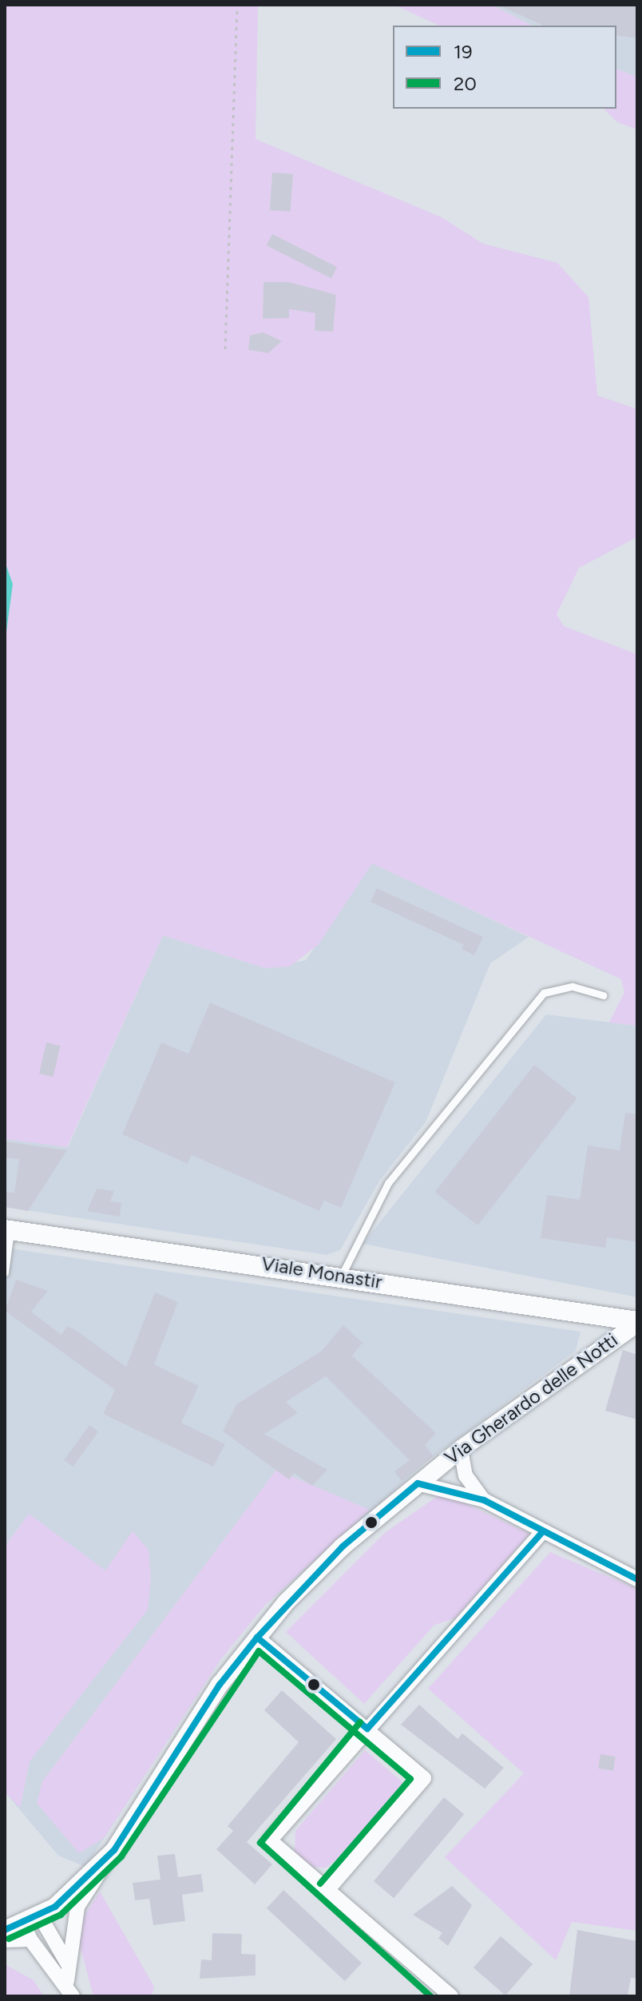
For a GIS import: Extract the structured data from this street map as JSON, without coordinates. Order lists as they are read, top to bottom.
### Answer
{
  "streets": {
    "main road": ["Viale Monastir"],
    "street": ["Via Gherardo delle Notti"]
  },
  "crossings": [
    ["Viale Monastir", "Via Gherardo delle Notti"]
  ],
  "lines": ["transit line 19", "transit line 20"],
  "legend": ["19", "20"]
}
